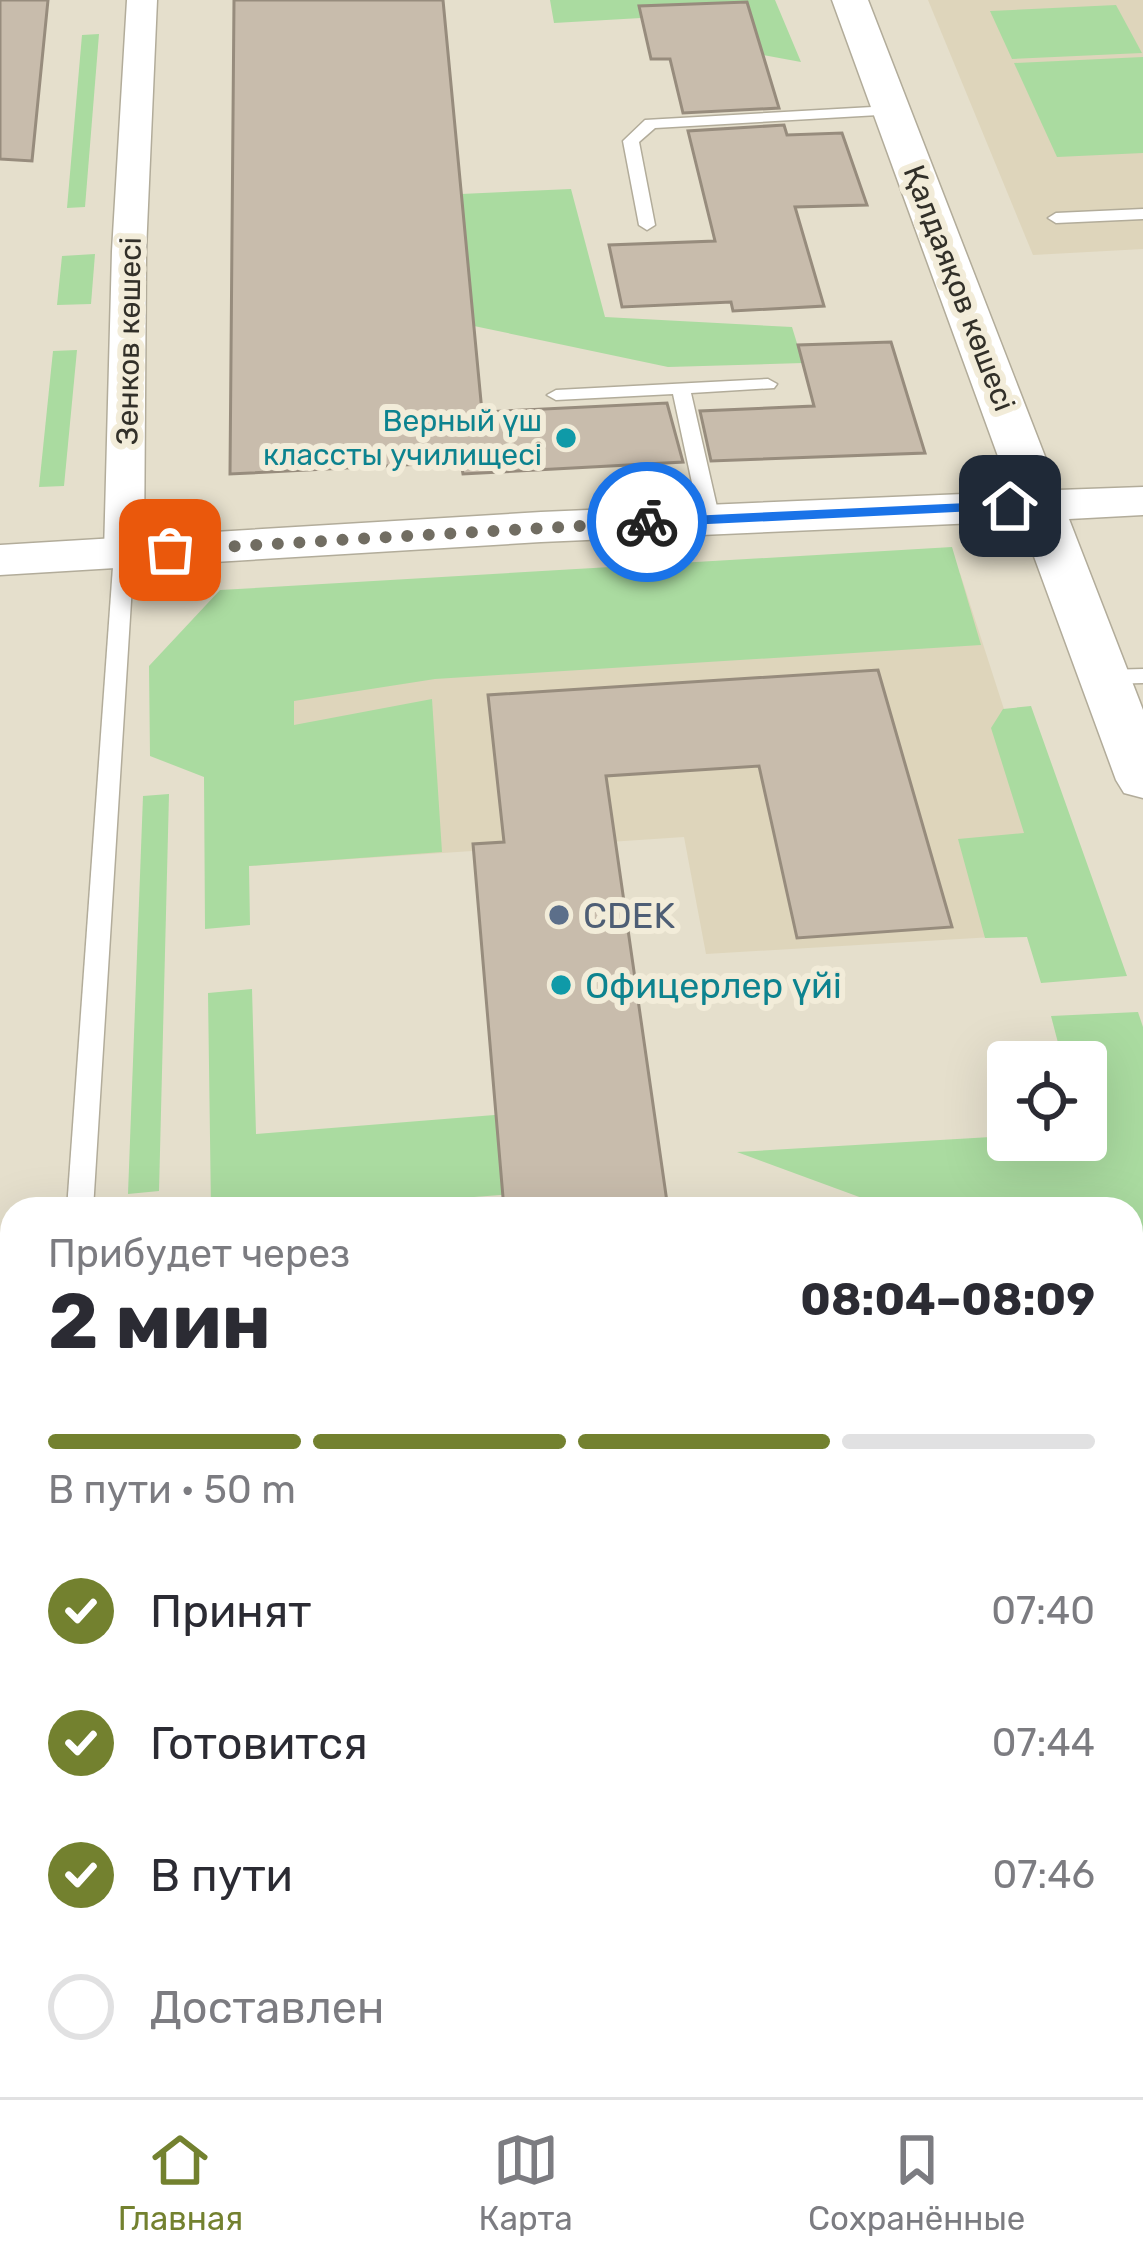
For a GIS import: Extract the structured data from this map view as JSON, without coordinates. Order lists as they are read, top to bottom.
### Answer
{
  "streets": {
    "street": ["Қалдаяқов көшесі", "Зенков көшесі"]
  },
  "places": ["Верный үш классты училищесі", "CDEK", "Офицерлер үйі"],
  "page": {
    "heading": ["2 мин", "Прибудет через", "08:04–08:09"],
    "bar": "В пути · 50 m",
    "list": [
      ["Принят", "07:40"],
      ["Готовится", "07:44"],
      ["В пути", "07:46"],
      "Доставлен"
    ],
    "tabs": ["Главная", "Карта", "Сохранённые"]
  }
}
